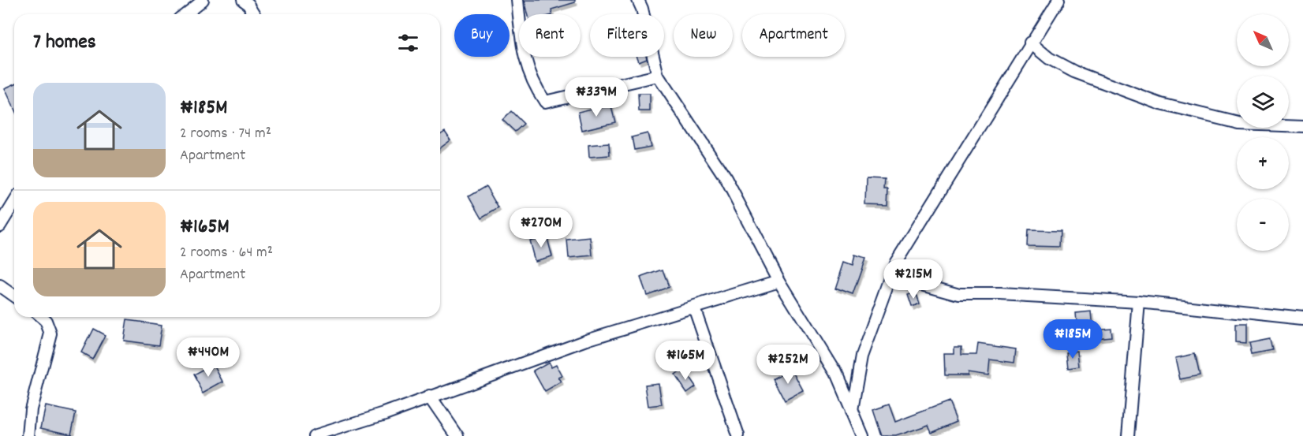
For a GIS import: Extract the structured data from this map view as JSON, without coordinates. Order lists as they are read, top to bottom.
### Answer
{
  "north": "top left",
  "page": {
    "map_buttons": ["+", "−"],
    "chip": [
      "Buy",
      "Rent",
      "Filters",
      "New",
      "Apartment"
    ],
    "heading": "7 homes",
    "list": [
      {
        "name": "₦185M",
        "note": "2 rooms · 74 m² · Apartment"
      },
      {
        "name": "₦165M",
        "note": "2 rooms · 64 m² · Apartment"
      }
    ],
    "price": [
      "₦339M",
      "₦270M",
      "₦215M",
      "₦185M",
      "₦440M",
      "₦165M",
      "₦252M"
    ]
  }
}
